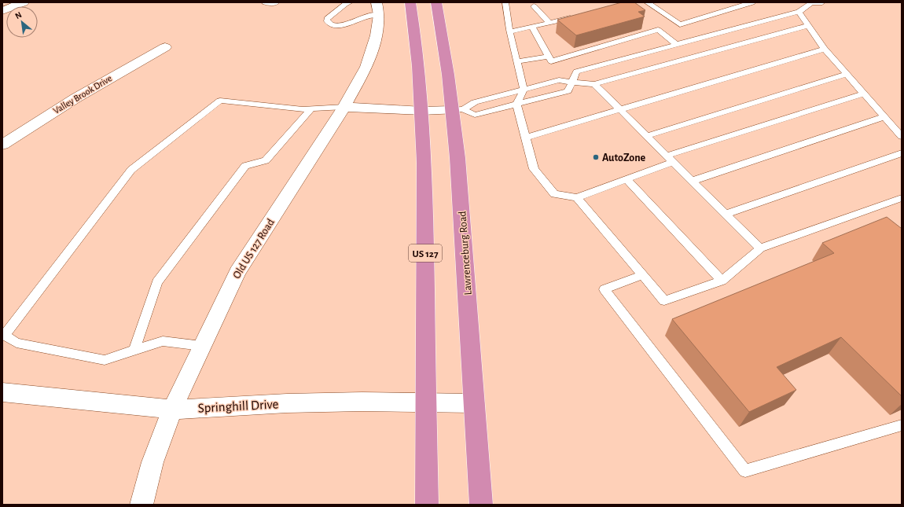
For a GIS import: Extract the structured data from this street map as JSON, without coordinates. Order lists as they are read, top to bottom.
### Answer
{
  "streets": {
    "highway": ["US 127", "Lawrenceburg Road"],
    "street": ["Valley Brook Drive", "Old US 127 Road", "Springhill Drive"]
  },
  "crossings": [
    ["Old US 127 Road", "Springhill Drive"],
    ["US 127", "Springhill Drive"],
    ["Lawrenceburg Road", "Springhill Drive"]
  ],
  "places": ["AutoZone"],
  "north": "top left"
}
